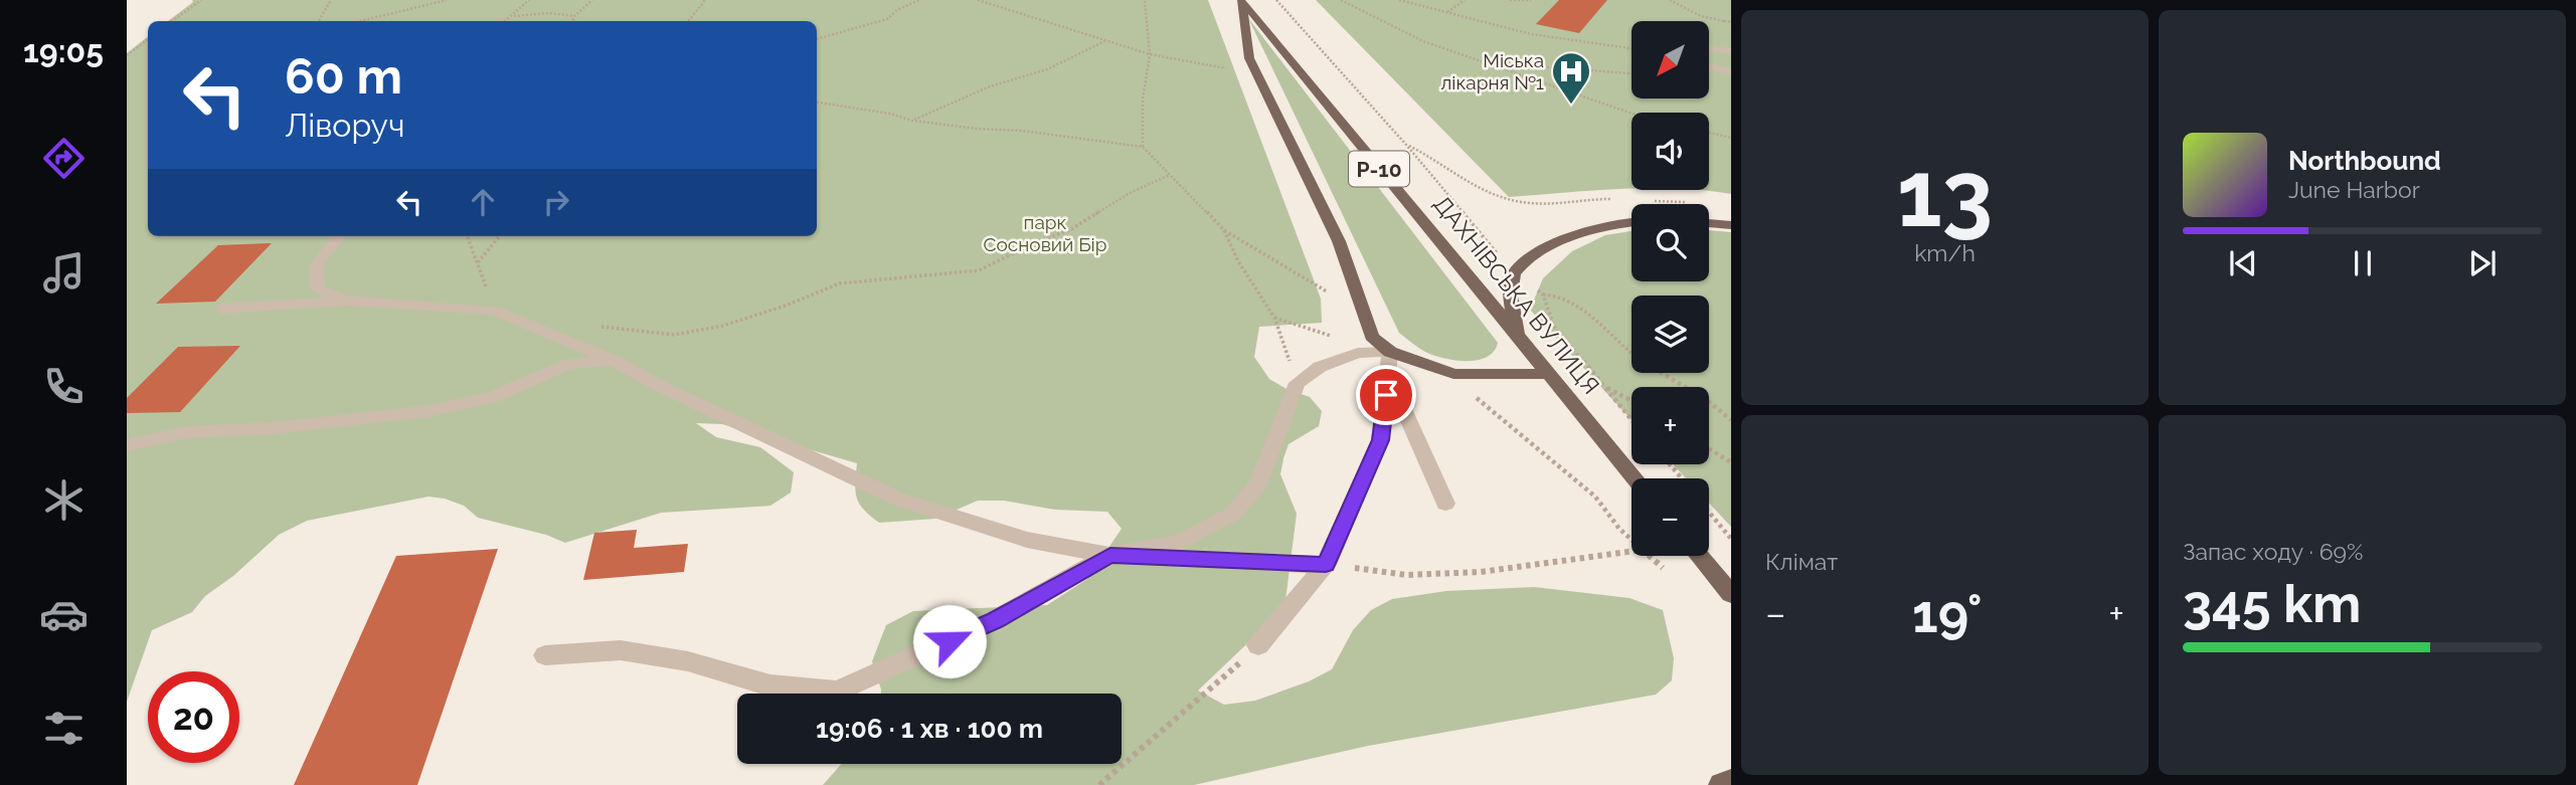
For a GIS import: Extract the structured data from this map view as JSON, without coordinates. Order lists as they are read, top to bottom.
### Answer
{
  "streets": {
    "main road": ["Р-10", "ДАХНІВСЬКА ВУЛИЦЯ"]
  },
  "parks": ["парк Сосновий Бір"],
  "places": {
    "hospital": ["Міська лікарня №1"]
  },
  "north": "bottom left",
  "page": {
    "tabs": "19:05",
    "tile": [
      ["13", "km/h"],
      "Клімат",
      ["Запас ходу · 69%", "345 km"]
    ],
    "map_buttons": ["+", "−"],
    "turn": ["60 m", "Ліворуч"],
    "song": ["Northbound", "June Harbor"],
    "heat": ["−", "19°", "+"],
    "limit": "20",
    "trip": "19:06 · 1 хв · 100 m"
  }
}
